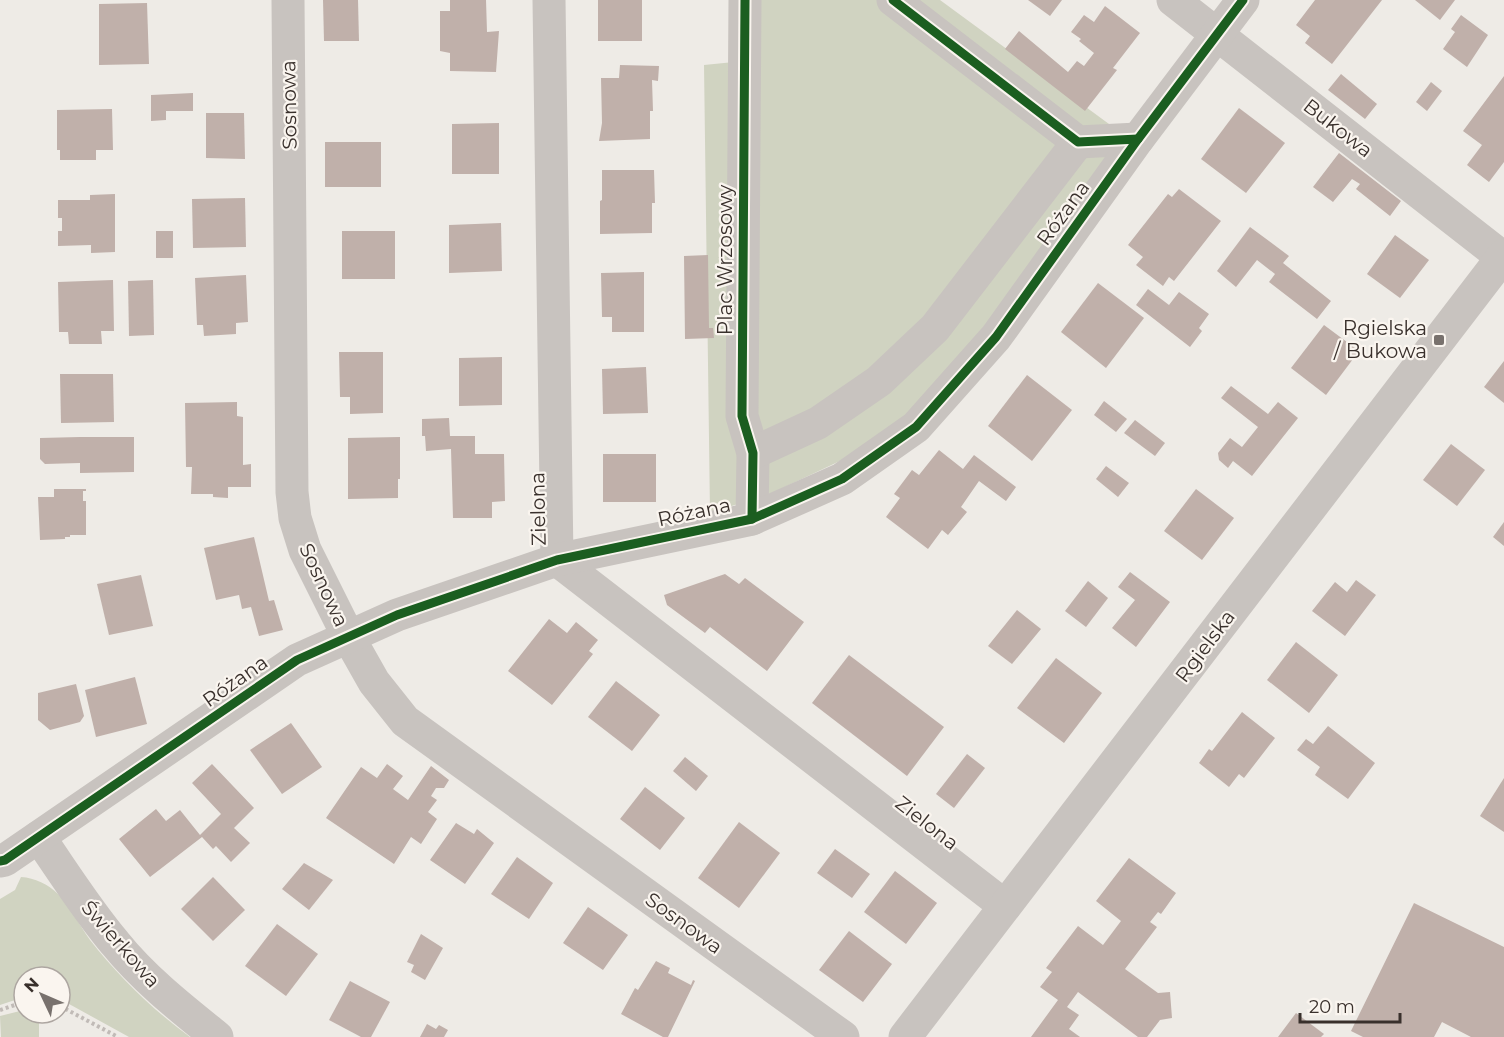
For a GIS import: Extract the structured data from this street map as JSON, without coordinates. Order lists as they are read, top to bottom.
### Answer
{
  "streets": {
    "street": [
      "Sosnowa",
      "Bukowa",
      "Różana",
      "Plac Wrzosowy",
      "Zielona",
      "Rgielska",
      "Świerkowa"
    ]
  },
  "crossings": [
    ["Sosnowa", "Różana"],
    ["Bukowa", "Różana"],
    ["Bukowa", "Rgielska"],
    ["Różana", "Plac Wrzosowy"],
    ["Różana", "Zielona"],
    ["Różana", "Świerkowa"],
    ["Zielona", "Rgielska"]
  ],
  "places": {
    "transit": ["Rgielska / Bukowa"]
  },
  "scale_bar": "20 m",
  "north": "top left"
}
